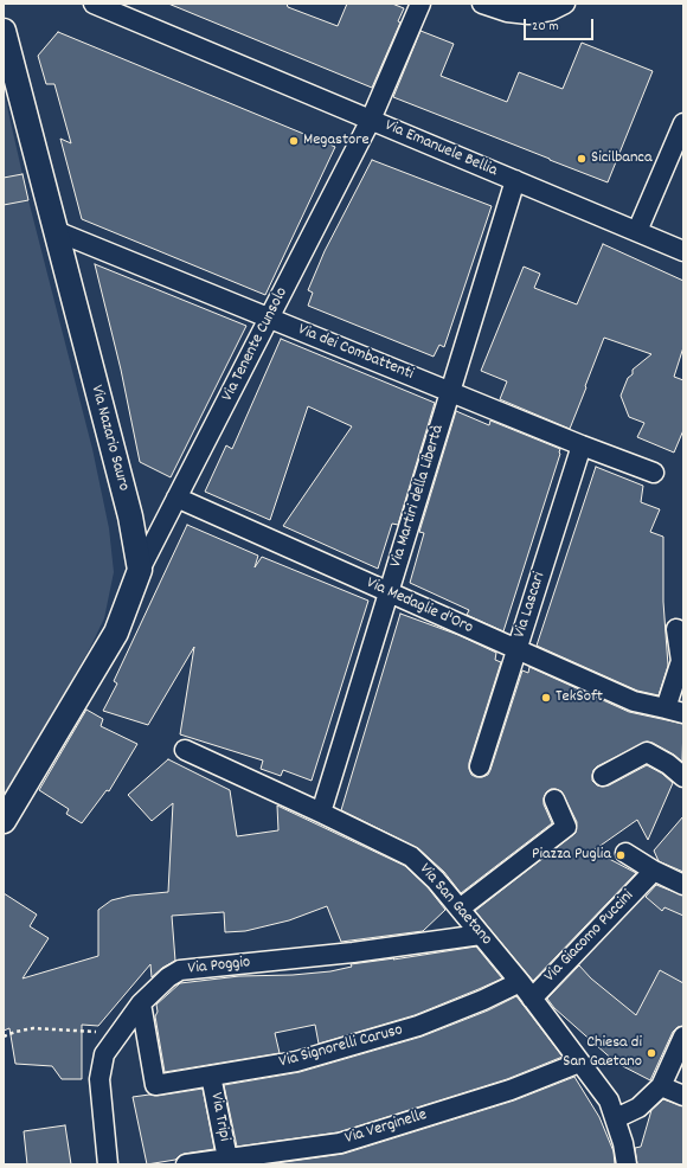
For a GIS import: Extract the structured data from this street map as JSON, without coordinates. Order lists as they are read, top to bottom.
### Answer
{
  "streets": {
    "street": [
      "Via Emanuele Bellia",
      "Via Tenente Cunsolo",
      "Via dei Combattenti",
      "Via Nazario Sauro",
      "Via Martiri della Libertà",
      "Via Lascari",
      "Via Medaglie d'Oro",
      "Via San Gaetano",
      "Via Giacomo Puccini",
      "Via Poggio",
      "Via Signorelli Caruso",
      "Via Tripi",
      "Via Verginelle"
    ]
  },
  "crossings": [
    ["Via Emanuele Bellia", "Via Tenente Cunsolo"],
    ["Via Emanuele Bellia", "Via Martiri della Libertà"],
    ["Via Tenente Cunsolo", "Via dei Combattenti"],
    ["Via Tenente Cunsolo", "Via Nazario Sauro"],
    ["Via Tenente Cunsolo", "Via Medaglie d'Oro"],
    ["Via dei Combattenti", "Via Nazario Sauro"],
    ["Via dei Combattenti", "Via Martiri della Libertà"],
    ["Via dei Combattenti", "Via Lascari"],
    ["Via Martiri della Libertà", "Via Medaglie d'Oro"],
    ["Via Martiri della Libertà", "Via San Gaetano"],
    ["Via Lascari", "Via Medaglie d'Oro"],
    ["Via San Gaetano", "Via Giacomo Puccini"],
    ["Via San Gaetano", "Via Poggio"],
    ["Via San Gaetano", "Via Signorelli Caruso"],
    ["Via San Gaetano", "Via Verginelle"],
    ["Via Poggio", "Via Signorelli Caruso"],
    ["Via Signorelli Caruso", "Via Tripi"],
    ["Via Tripi", "Via Verginelle"]
  ],
  "places": [
    "Megastore",
    "Sicilbanca",
    "TekSoft",
    "Piazza Puglia",
    "Chiesa di San Gaetano"
  ],
  "scale_bar": "20 m"
}
